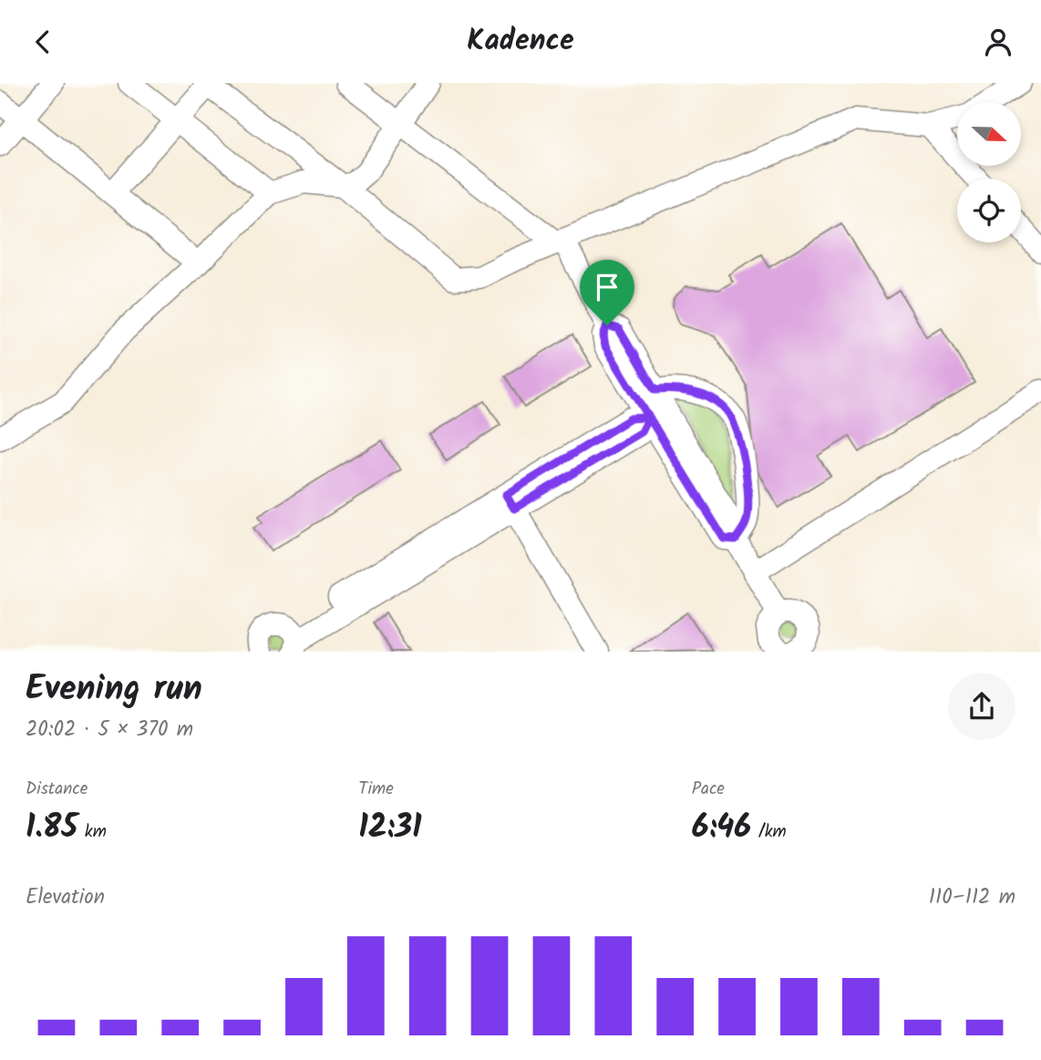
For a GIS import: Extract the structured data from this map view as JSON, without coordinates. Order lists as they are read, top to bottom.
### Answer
{
  "north": "right",
  "page": {
    "header": "Kadence",
    "heading": ["Evening run", "20:02 · 5 × 370 m"],
    "stats": [
      ["Distance", "1.85 km"],
      ["Time", "12:31"],
      ["Pace", "6:46 /km"]
    ],
    "chart": ["Elevation", "110–112 m"]
  }
}
